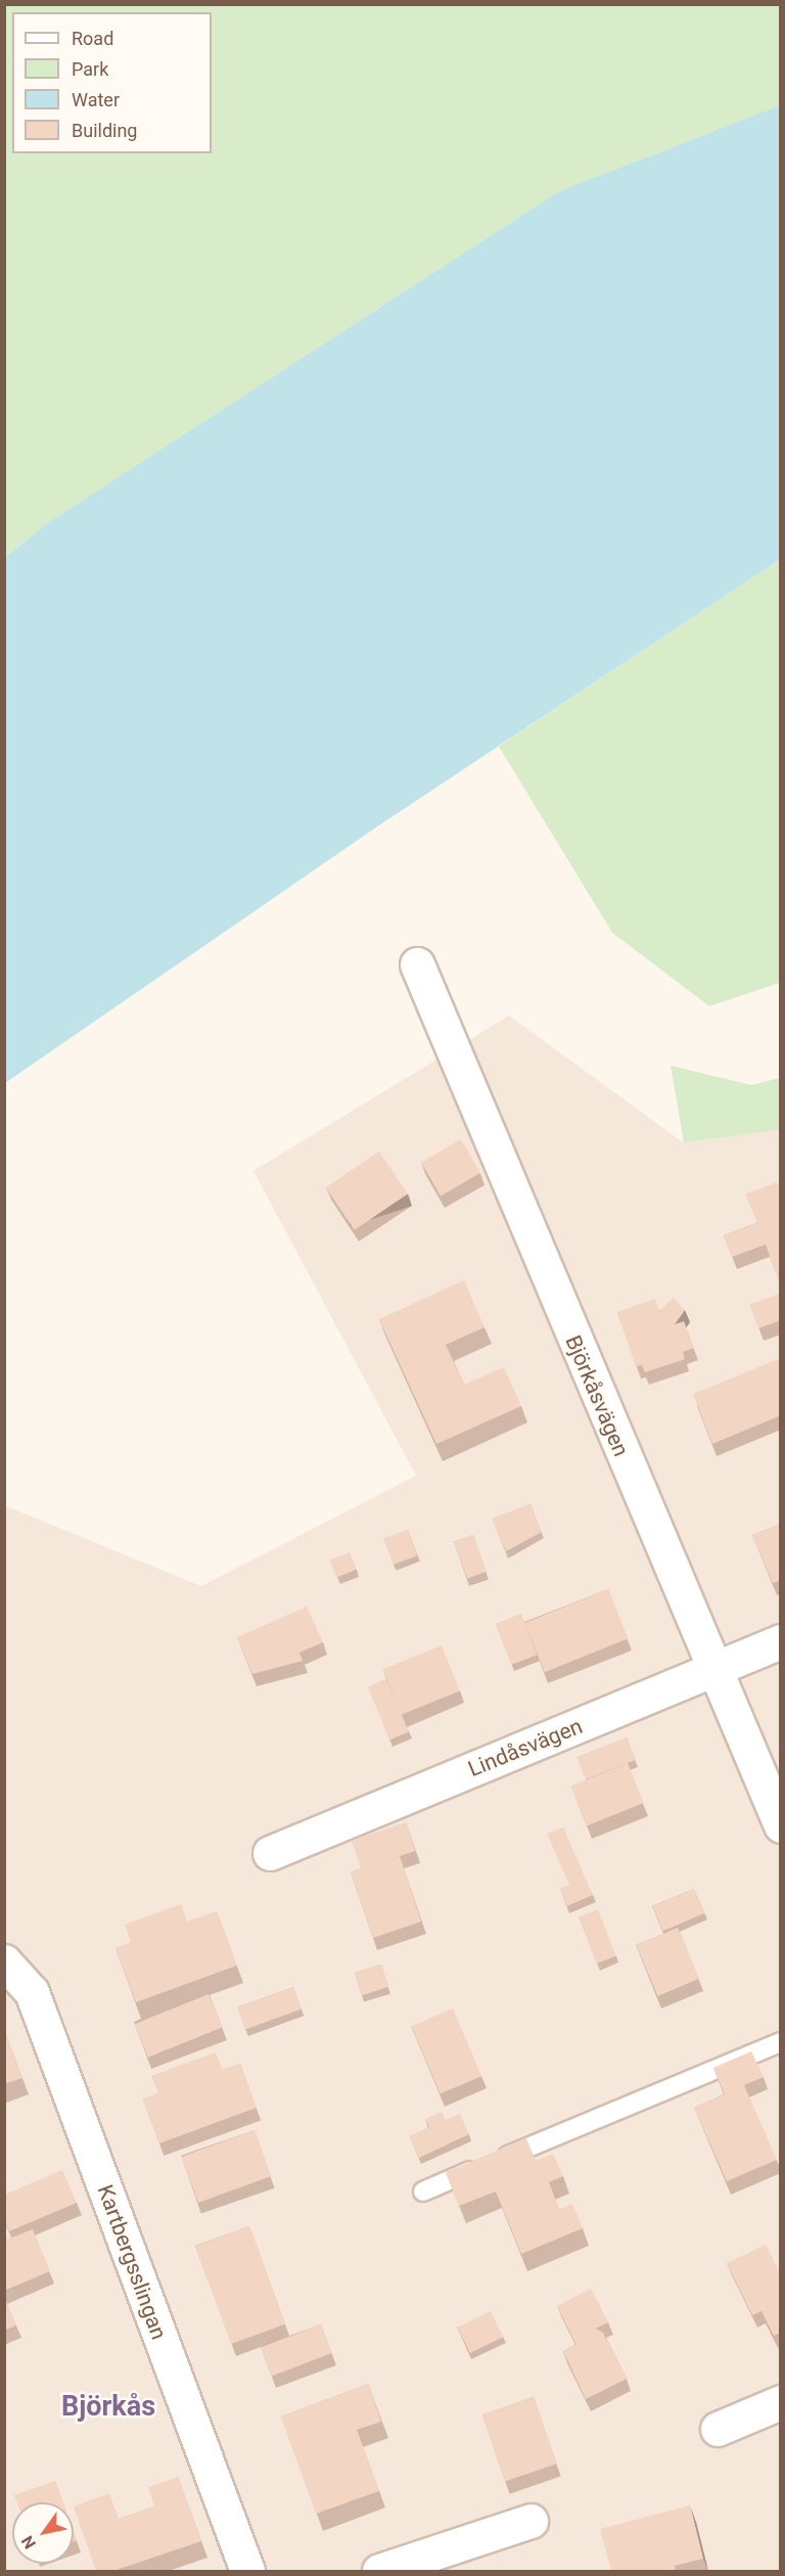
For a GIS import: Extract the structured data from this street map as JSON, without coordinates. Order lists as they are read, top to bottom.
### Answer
{
  "streets": {
    "street": ["Björkåsvägen", "Lindåsvägen", "Kartbergsslingan"]
  },
  "crossings": [
    ["Björkåsvägen", "Lindåsvägen"]
  ],
  "districts": ["Björkås"],
  "legend": [
    "Road",
    "Park",
    "Water",
    "Building"
  ],
  "north": "bottom left"
}
